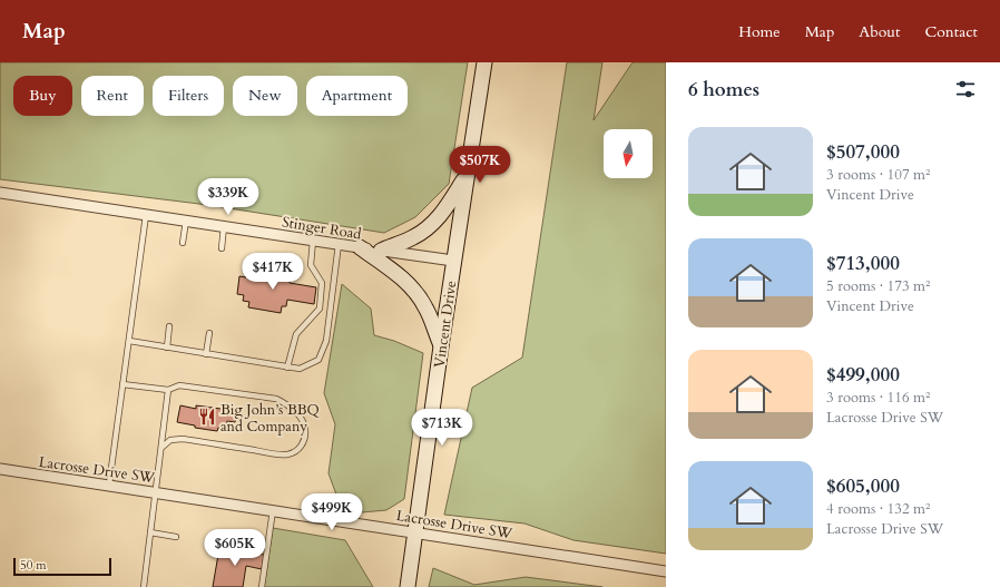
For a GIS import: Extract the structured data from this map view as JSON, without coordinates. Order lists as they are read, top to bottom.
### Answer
{
  "streets": {
    "street": ["Stinger Road", "Vincent Drive", "Lacrosse Drive SW"]
  },
  "crossings": [
    ["Stinger Road", "Vincent Drive"],
    ["Vincent Drive", "Lacrosse Drive SW"]
  ],
  "places": {
    "restaurant": ["Big John’s BBQ and Company"]
  },
  "scale_bar": "50 m",
  "north": "bottom",
  "page": {
    "header": "Map",
    "nav": [
      "Home",
      "Map",
      "About",
      "Contact"
    ],
    "heading": "6 homes",
    "chip": [
      "Buy",
      "Rent",
      "Filters",
      "New",
      "Apartment"
    ],
    "list": [
      {
        "name": "$507,000",
        "note": "3 rooms · 107 m² · Vincent Drive"
      },
      {
        "name": "$713,000",
        "note": "5 rooms · 173 m² · Vincent Drive"
      },
      {
        "name": "$499,000",
        "note": "3 rooms · 116 m² · Lacrosse Drive SW"
      },
      {
        "name": "$605,000",
        "note": "4 rooms · 132 m² · Lacrosse Drive SW"
      }
    ],
    "price": [
      "$507K",
      "$339K",
      "$417K",
      "$713K",
      "$499K",
      "$605K"
    ],
    "scale": "50 m"
  }
}
